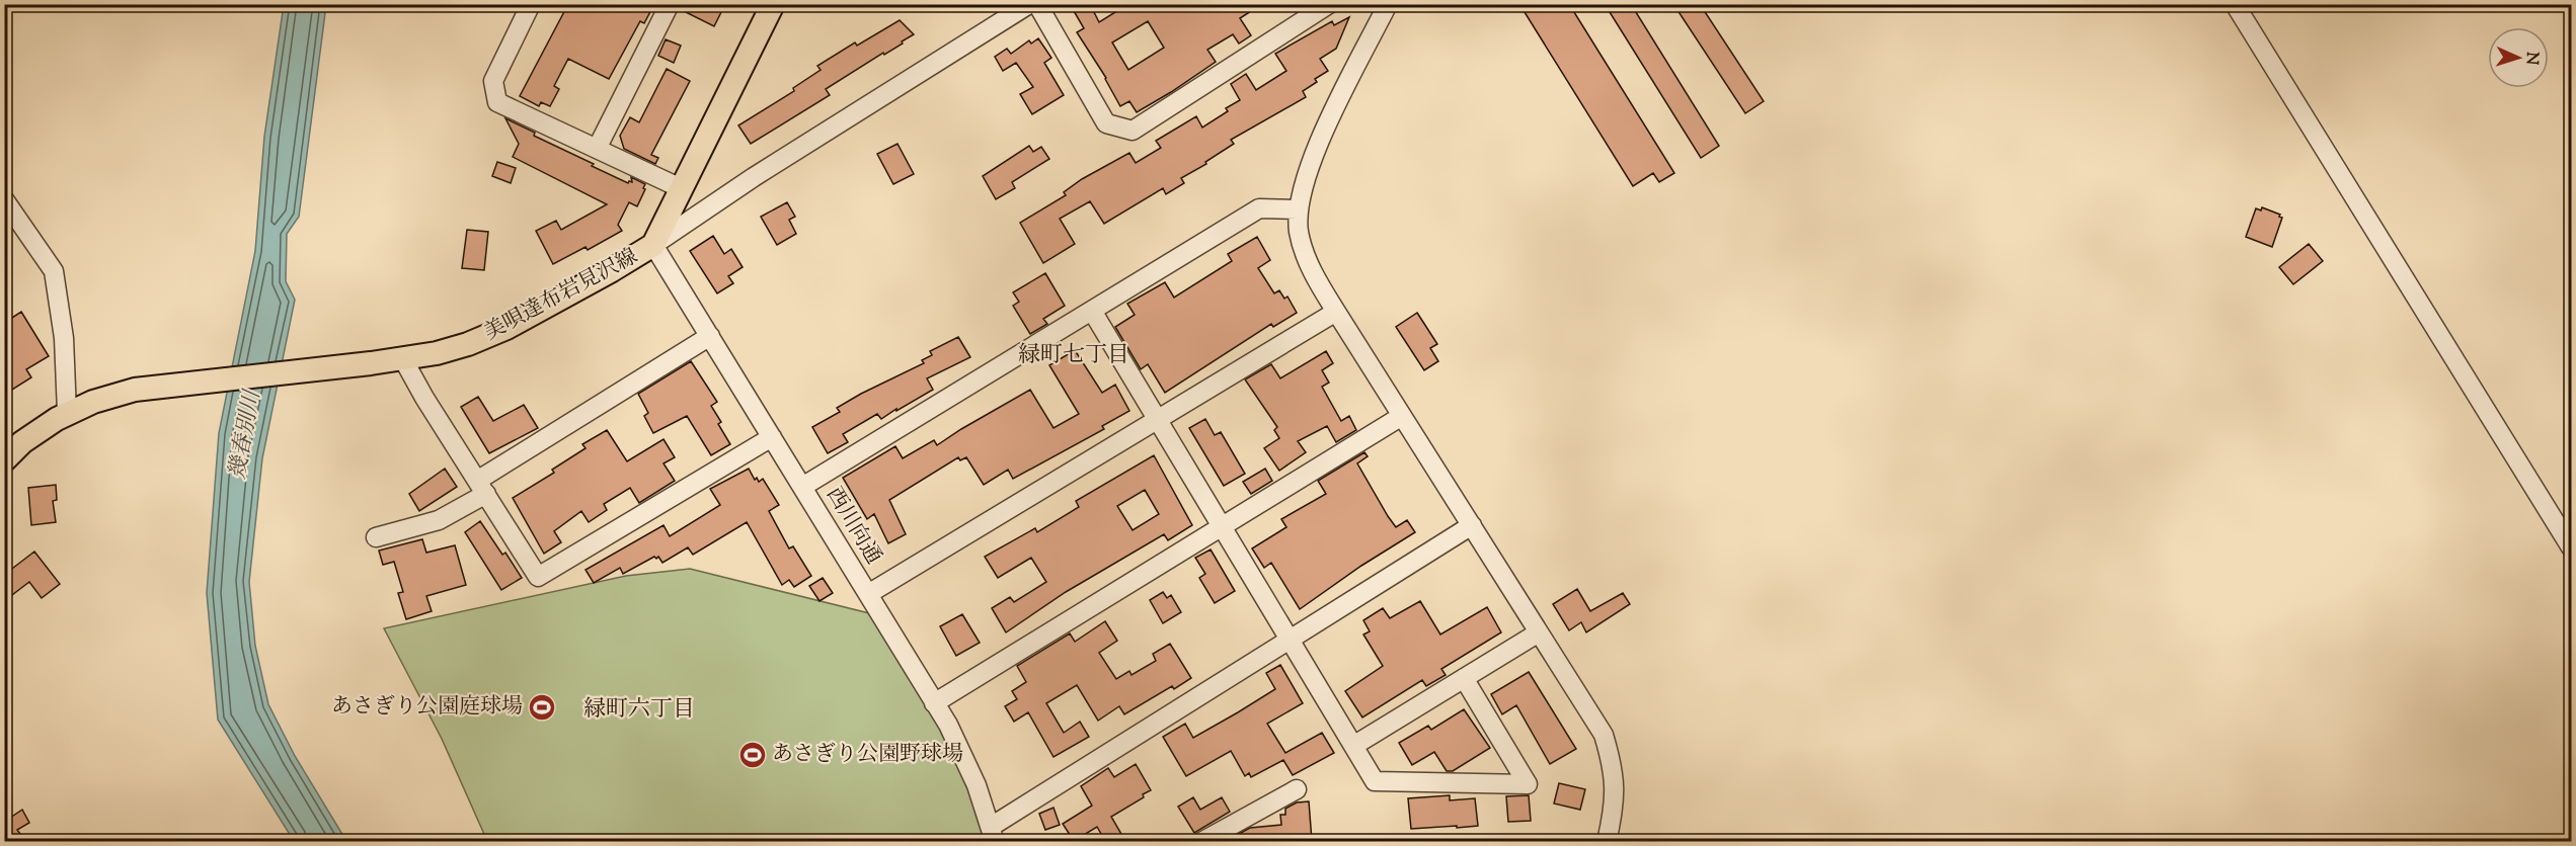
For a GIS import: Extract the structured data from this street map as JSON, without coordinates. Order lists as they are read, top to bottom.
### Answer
{
  "streets": {
    "main road": ["美唄達布岩見沢線"],
    "street": ["西川向通"]
  },
  "crossings": [
    ["美唄達布岩見沢線", "西川向通"]
  ],
  "districts": ["緑町七丁目", "緑町六丁目"],
  "water": ["幾春別川"],
  "places": {
    "sports": ["あさぎり公園庭球場", "あさぎり公園野球場"]
  },
  "north": "right"
}
